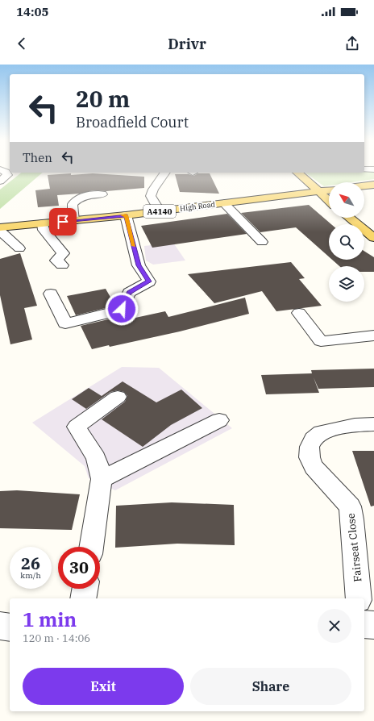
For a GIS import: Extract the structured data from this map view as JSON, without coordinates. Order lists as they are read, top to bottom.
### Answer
{
  "streets": {
    "main road": ["High Road", "A4140"],
    "street": ["Fairseat Close"]
  },
  "crossings": [
    ["High Road", "A4140"]
  ],
  "north": "top left",
  "page": {
    "status": "14:05",
    "header": "Drivr",
    "turn": ["20 m", "Broadfield Court"],
    "then": "Then",
    "speed": "26 km/h",
    "limit": "30",
    "heading": ["1 min", "120 m · 14:06"],
    "buttons": ["Exit", "Share"]
  }
}
